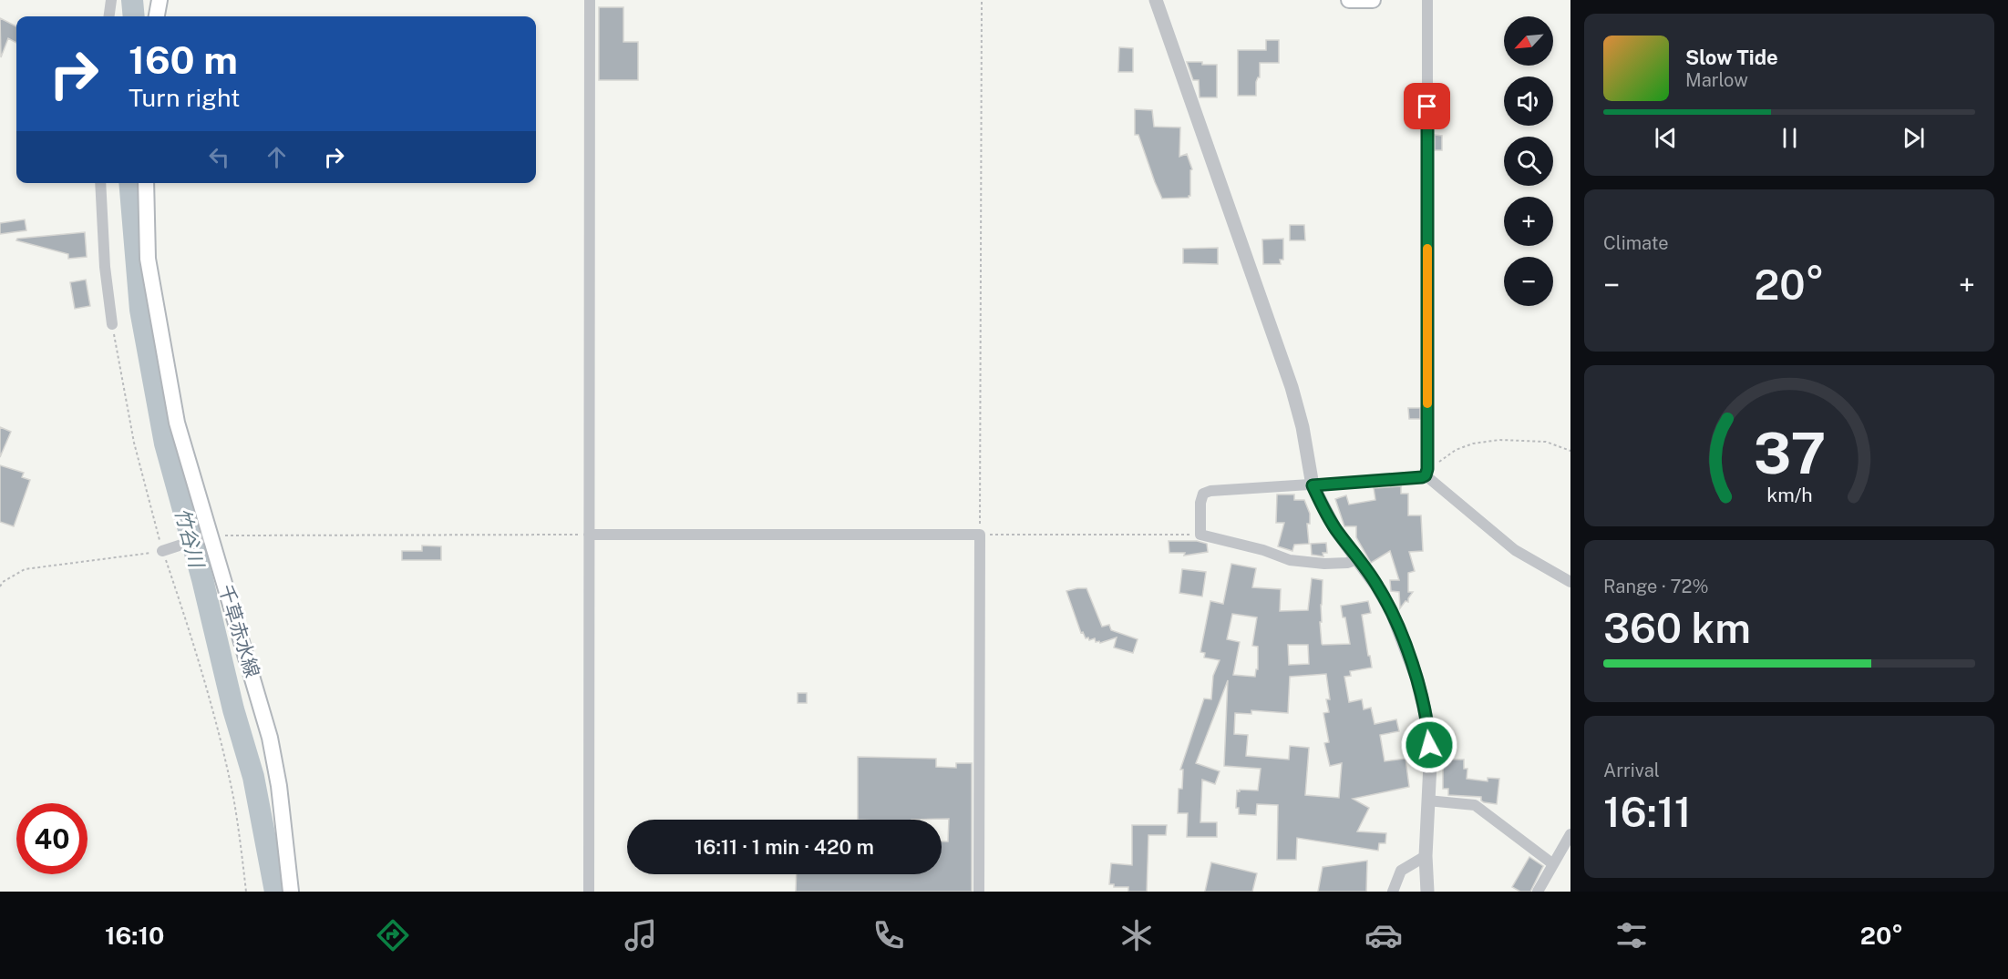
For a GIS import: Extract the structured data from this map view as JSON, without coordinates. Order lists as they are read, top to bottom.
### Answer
{
  "streets": {
    "main road": ["千草赤水線"]
  },
  "water": ["竹谷川"],
  "north": "bottom left",
  "page": {
    "map_buttons": ["+", "−"],
    "turn": ["160 m", "Turn right"],
    "song": ["Slow Tide", "Marlow"],
    "tile": [
      "Climate",
      ["Range · 72%", "360 km"],
      ["Arrival", "16:11"]
    ],
    "heat": ["−", "20°", "+"],
    "limit": "40",
    "trip": "16:11 · 1 min · 420 m",
    "tabs": ["16:10", "20°"],
    "gauge": ["37", "km/h"]
  }
}
